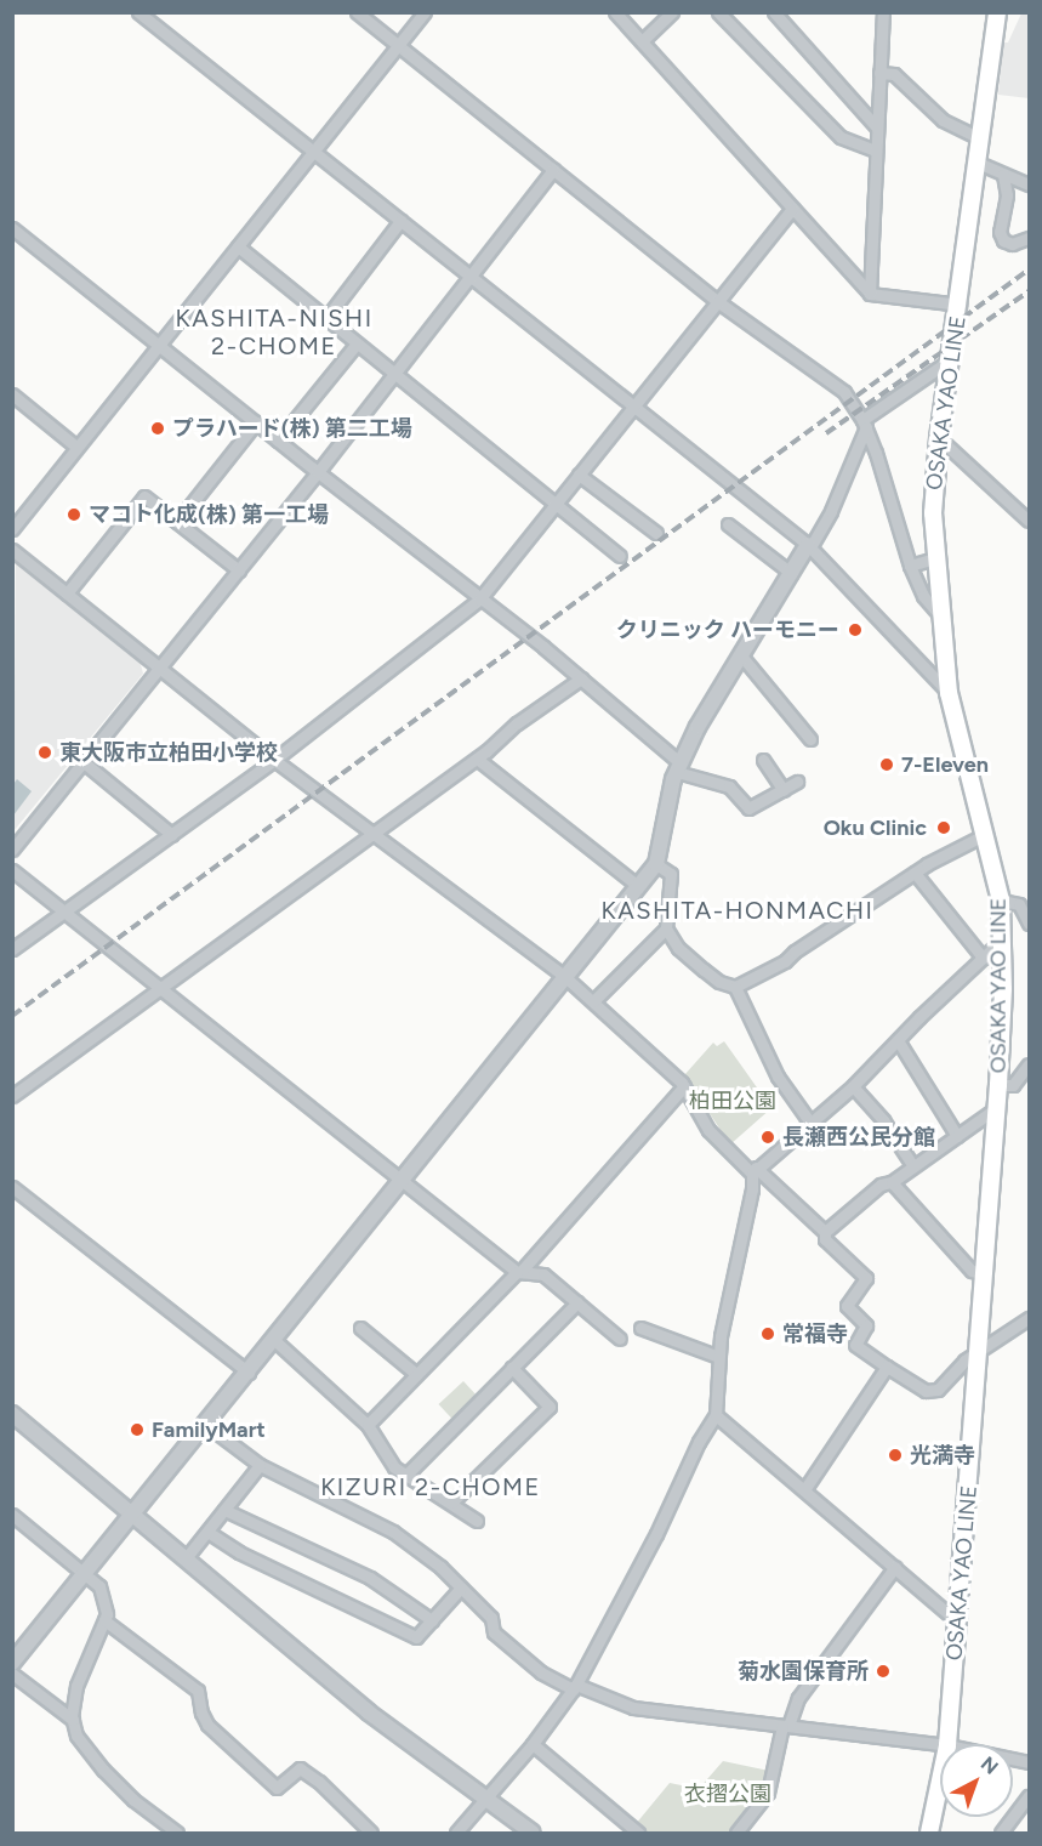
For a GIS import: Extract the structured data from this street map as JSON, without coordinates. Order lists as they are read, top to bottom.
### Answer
{
  "streets": {
    "main road": ["OSAKA YAO LINE"]
  },
  "districts": ["KASHITA-NISHI 2-CHOME", "KASHITA-HONMACHI", "KIZURI 2-CHOME"],
  "parks": ["柏田公園", "衣摺公園"],
  "places": [
    "プラハード(株) 第二工場",
    "マコト化成(株) 第一工場",
    "クリニック ハーモニー",
    "東大阪市立柏田小学校",
    "7-Eleven",
    "Oku Clinic",
    "長瀬西公民分館",
    "常福寺",
    "FamilyMart",
    "光満寺",
    "菊水園保育所"
  ],
  "north": "top right"
}
